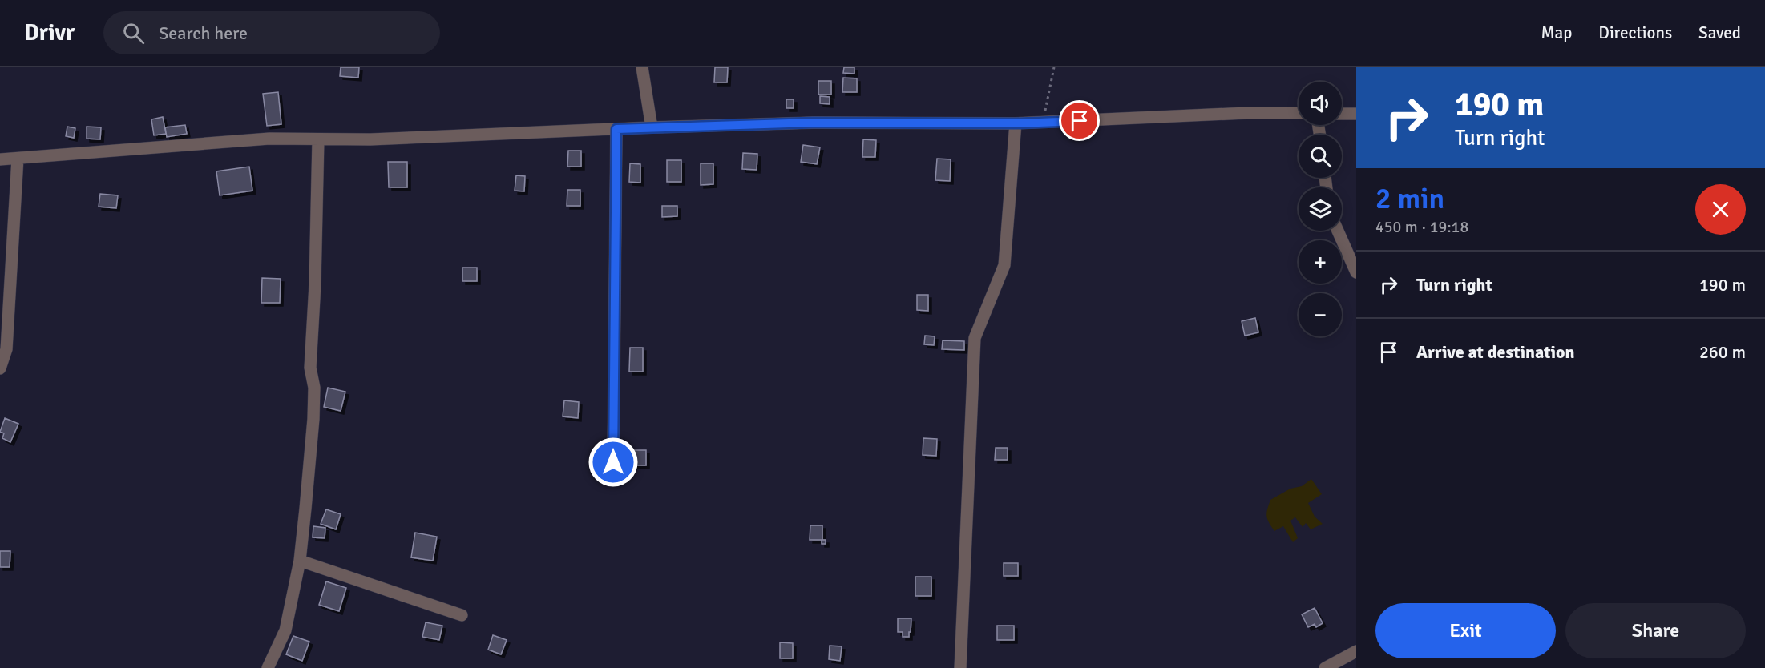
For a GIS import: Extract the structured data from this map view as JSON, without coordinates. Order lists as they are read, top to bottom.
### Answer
{
  "page": {
    "header": "Drivr",
    "search": "Search here",
    "nav": ["Map", "Directions", "Saved"],
    "turn": ["190 m", "Turn right"],
    "map_buttons": ["+", "−"],
    "heading": ["2 min", "450 m · 19:18"],
    "list": [
      {
        "name": "Turn right",
        "value": "190 m"
      },
      {
        "name": "Arrive at destination",
        "value": "260 m"
      }
    ],
    "buttons": ["Exit", "Share"]
  }
}
